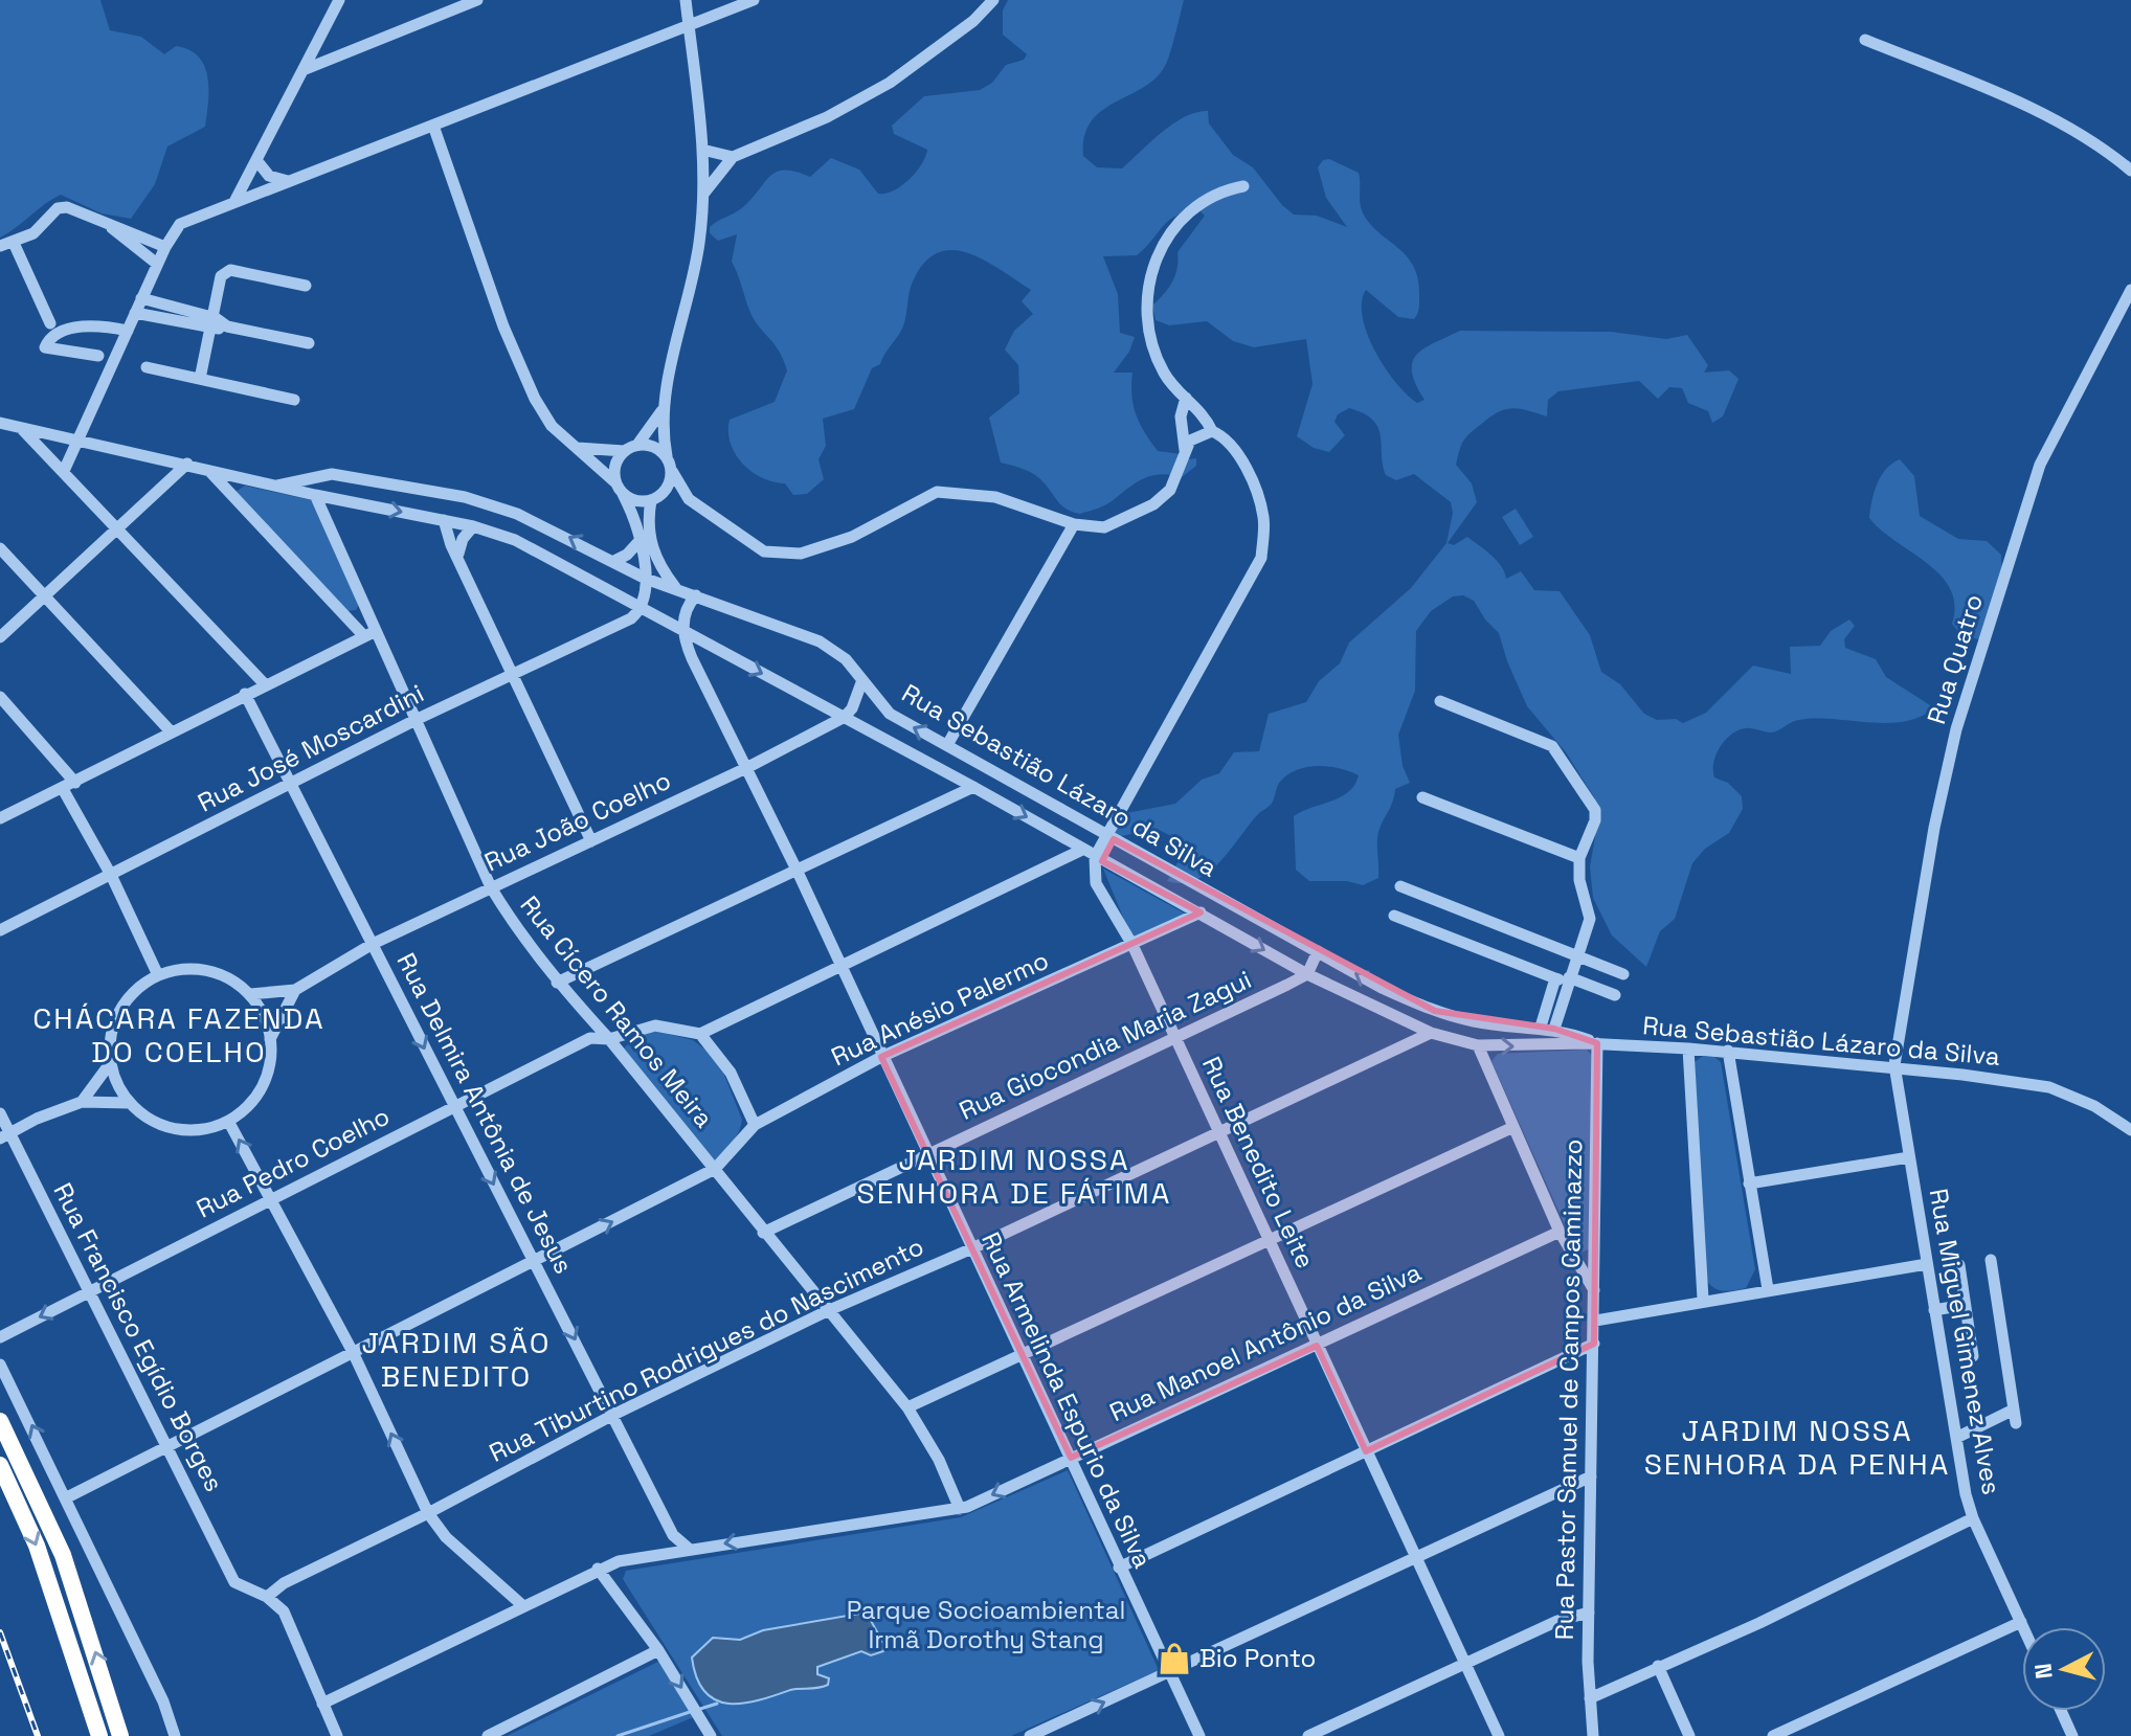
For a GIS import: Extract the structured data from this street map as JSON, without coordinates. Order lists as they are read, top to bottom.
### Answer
{
  "streets": {
    "street": [
      "Rua Quatro",
      "Rua José Moscardini",
      "Rua Sebastião Lázaro da Silva",
      "Rua João Coelho",
      "Rua Anésio Palermo",
      "Rua Cícero Ramos Meira",
      "Rua Giocondia Maria Zagui",
      "Rua Delmira Antônia de Jesus",
      "Rua Pedro Coelho",
      "Rua Benedito Leite",
      "Rua Francisco Egídio Borges",
      "Rua Miguel Gimenez Alves",
      "Rua Manoel Antônio da Silva",
      "Rua Tiburtino Rodrigues do Nascimento",
      "Rua Pastor Samuel de Campos Caminazzo",
      "Rua Armelinda Espurio da Silva"
    ]
  },
  "crossings": [
    ["Rua Quatro", "Rua Sebastião Lázaro da Silva"],
    ["Rua Quatro", "Rua Miguel Gimenez Alves"],
    ["Rua José Moscardini", "Rua Sebastião Lázaro da Silva"],
    ["Rua José Moscardini", "Rua Cícero Ramos Meira"],
    ["Rua José Moscardini", "Rua Delmira Antônia de Jesus"],
    ["Rua Sebastião Lázaro da Silva", "Rua João Coelho"],
    ["Rua Sebastião Lázaro da Silva", "Rua Anésio Palermo"],
    ["Rua Sebastião Lázaro da Silva", "Rua Cícero Ramos Meira"],
    ["Rua Sebastião Lázaro da Silva", "Rua Giocondia Maria Zagui"],
    ["Rua Sebastião Lázaro da Silva", "Rua Benedito Leite"],
    ["Rua Sebastião Lázaro da Silva", "Rua Miguel Gimenez Alves"],
    ["Rua Sebastião Lázaro da Silva", "Rua Tiburtino Rodrigues do Nascimento"],
    ["Rua Sebastião Lázaro da Silva", "Rua Pastor Samuel de Campos Caminazzo"],
    ["Rua Sebastião Lázaro da Silva", "Rua Armelinda Espurio da Silva"],
    ["Rua João Coelho", "Rua Cícero Ramos Meira"],
    ["Rua João Coelho", "Rua Delmira Antônia de Jesus"],
    ["Rua João Coelho", "Rua Armelinda Espurio da Silva"],
    ["Rua Anésio Palermo", "Rua Cícero Ramos Meira"],
    ["Rua Anésio Palermo", "Rua Benedito Leite"],
    ["Rua Anésio Palermo", "Rua Armelinda Espurio da Silva"],
    ["Rua Cícero Ramos Meira", "Rua Giocondia Maria Zagui"],
    ["Rua Cícero Ramos Meira", "Rua Pedro Coelho"],
    ["Rua Cícero Ramos Meira", "Rua Manoel Antônio da Silva"],
    ["Rua Cícero Ramos Meira", "Rua Tiburtino Rodrigues do Nascimento"],
    ["Rua Giocondia Maria Zagui", "Rua Benedito Leite"],
    ["Rua Giocondia Maria Zagui", "Rua Armelinda Espurio da Silva"],
    ["Rua Delmira Antônia de Jesus", "Rua Pedro Coelho"],
    ["Rua Delmira Antônia de Jesus", "Rua Manoel Antônio da Silva"],
    ["Rua Delmira Antônia de Jesus", "Rua Tiburtino Rodrigues do Nascimento"],
    ["Rua Pedro Coelho", "Rua Francisco Egídio Borges"],
    ["Rua Benedito Leite", "Rua Manoel Antônio da Silva"],
    ["Rua Benedito Leite", "Rua Tiburtino Rodrigues do Nascimento"],
    ["Rua Francisco Egídio Borges", "Rua Tiburtino Rodrigues do Nascimento"],
    ["Rua Manoel Antônio da Silva", "Rua Armelinda Espurio da Silva"],
    ["Rua Tiburtino Rodrigues do Nascimento", "Rua Armelinda Espurio da Silva"]
  ],
  "one_way": ["Rua Delmira Antônia de Jesus"],
  "districts": [
    "CHÁCARA FAZENDA DO COELHO",
    "JARDIM NOSSA SENHORA DE FÁTIMA",
    "JARDIM SÃO BENEDITO",
    "JARDIM NOSSA SENHORA DA PENHA"
  ],
  "parks": ["Parque Socioambiental Irmã Dorothy Stang"],
  "places": {
    "shop": ["Bio Ponto"]
  },
  "north": "left"
}
